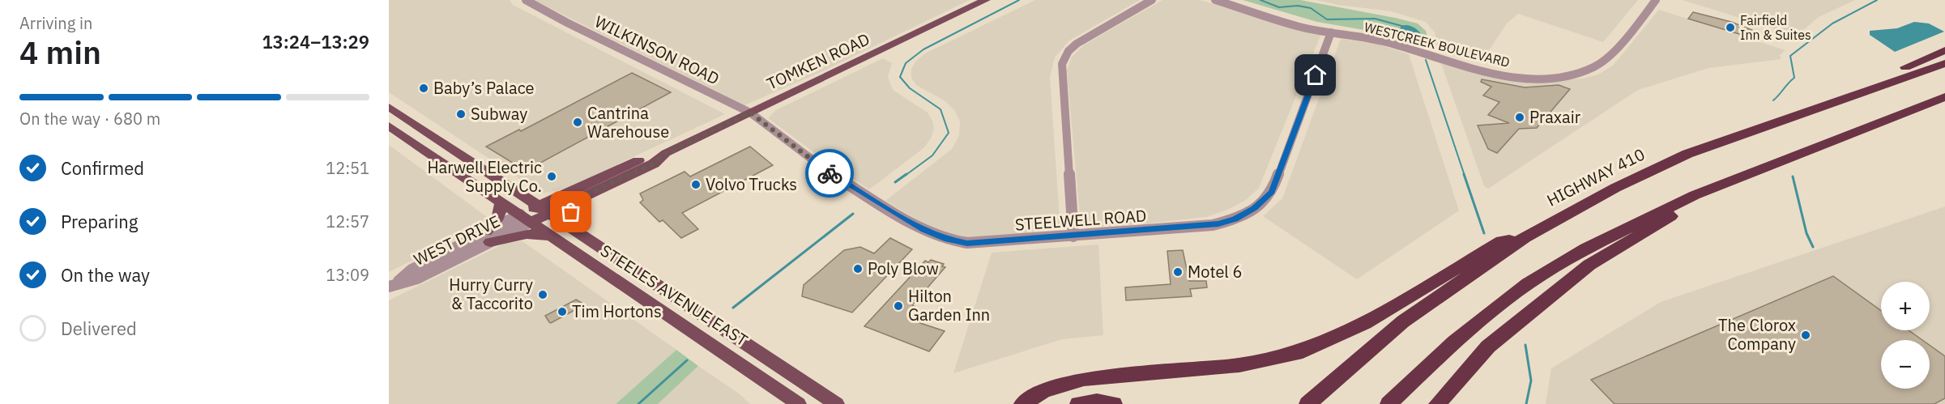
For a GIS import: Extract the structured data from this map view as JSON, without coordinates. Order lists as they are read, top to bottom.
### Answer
{
  "streets": {
    "highway": ["HIGHWAY 410"],
    "main road": ["TOMKEN ROAD", "STEELES AVENUE EAST"],
    "street": [
      "WESTCREEK BOULEVARD",
      "WILKINSON ROAD",
      "STEELWELL ROAD",
      "WEST DRIVE"
    ]
  },
  "crossings": [
    ["WESTCREEK BOULEVARD", "STEELWELL ROAD"],
    ["WILKINSON ROAD", "TOMKEN ROAD"],
    ["WILKINSON ROAD", "STEELWELL ROAD"],
    ["TOMKEN ROAD", "STEELWELL ROAD"],
    ["TOMKEN ROAD", "WEST DRIVE"],
    ["TOMKEN ROAD", "STEELES AVENUE EAST"],
    ["WEST DRIVE", "STEELES AVENUE EAST"]
  ],
  "places": [
    "Fairfield Inn & Suites",
    "Baby’s Palace",
    "Subway",
    "Praxair",
    "Cantrina Warehouse",
    "Harwell Electric Supply Co.",
    "Volvo Trucks",
    "Poly Blow",
    "Motel 6",
    "Hurry Curry & Taccorito",
    "Hilton Garden Inn",
    "Tim Hortons",
    "The Clorox Company"
  ],
  "page": {
    "heading": ["4 min", "Arriving in", "13:24–13:29"],
    "bar": "On the way · 680 m",
    "list": [
      ["Confirmed", "12:51"],
      ["Preparing", "12:57"],
      ["On the way", "13:09"],
      "Delivered"
    ],
    "map_buttons": ["+", "−"]
  }
}
